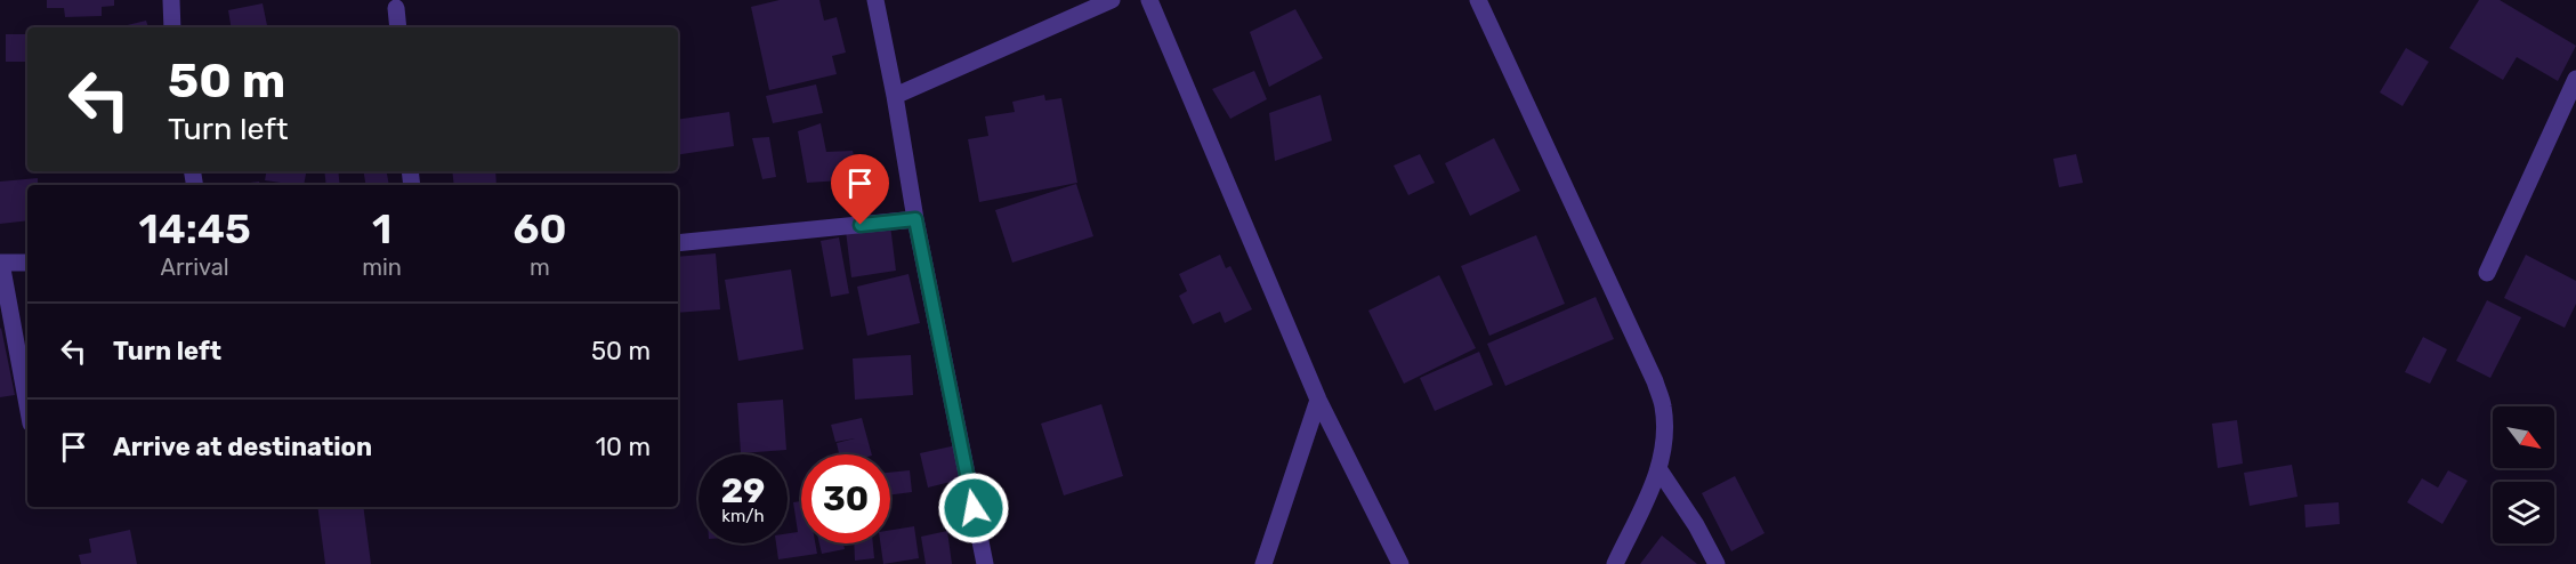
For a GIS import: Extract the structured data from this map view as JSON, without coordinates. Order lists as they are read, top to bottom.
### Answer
{
  "north": "bottom right",
  "page": {
    "turn": ["50 m", "Turn left"],
    "eta": [
      "14:45",
      "Arrival",
      "1",
      "min",
      "60",
      "m"
    ],
    "list": [
      {
        "name": "Turn left",
        "value": "50 m"
      },
      {
        "name": "Arrive at destination",
        "value": "10 m"
      }
    ],
    "speed": "29 km/h",
    "limit": "30"
  }
}
